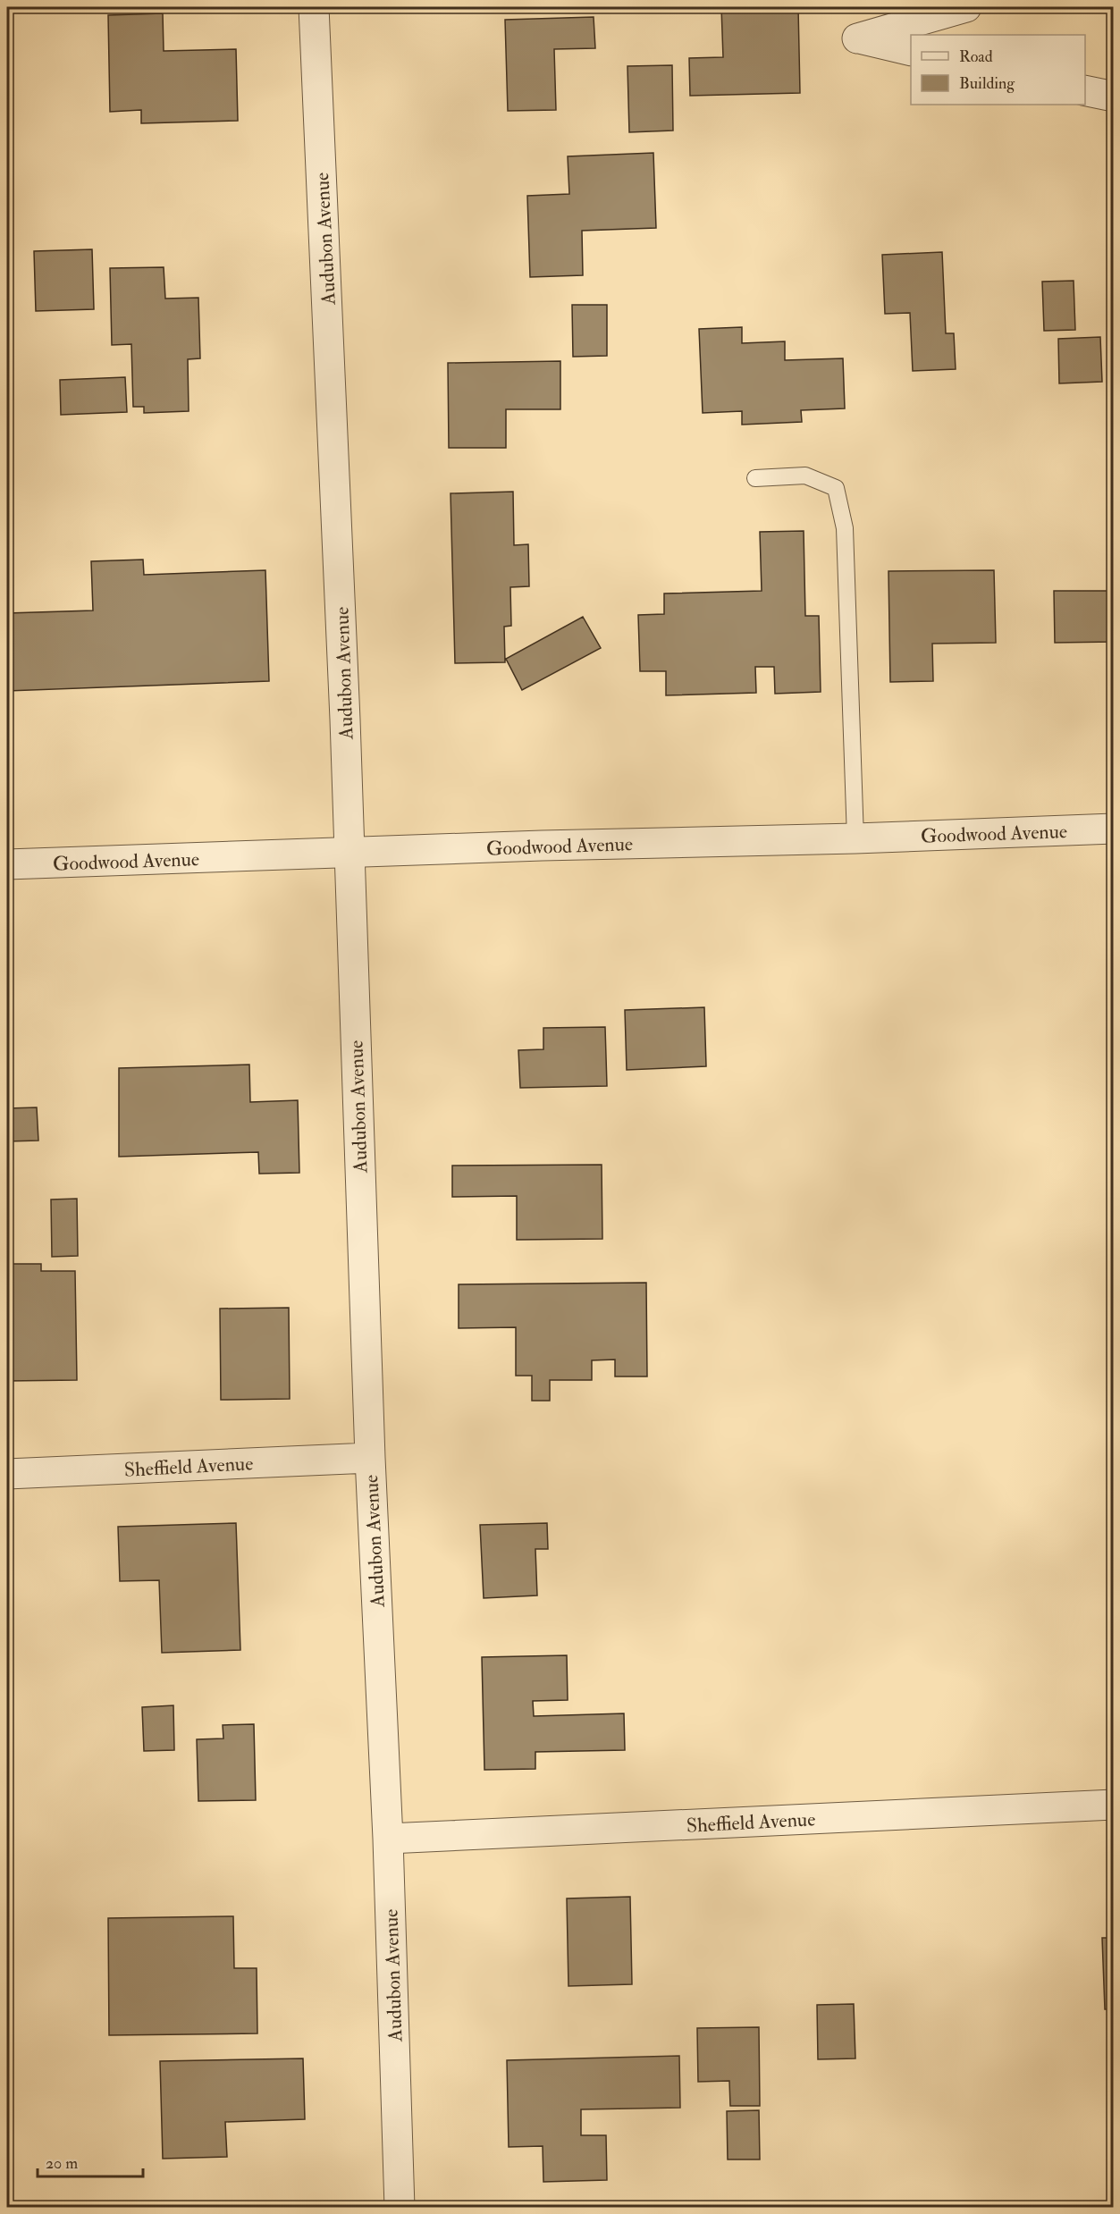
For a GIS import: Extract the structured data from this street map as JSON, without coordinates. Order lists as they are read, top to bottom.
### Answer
{
  "streets": {
    "street": ["Audubon Avenue", "Goodwood Avenue", "Sheffield Avenue"]
  },
  "crossings": [
    ["Audubon Avenue", "Goodwood Avenue"],
    ["Audubon Avenue", "Sheffield Avenue"]
  ],
  "legend": ["Road", "Building"],
  "scale_bar": "20 m"
}
